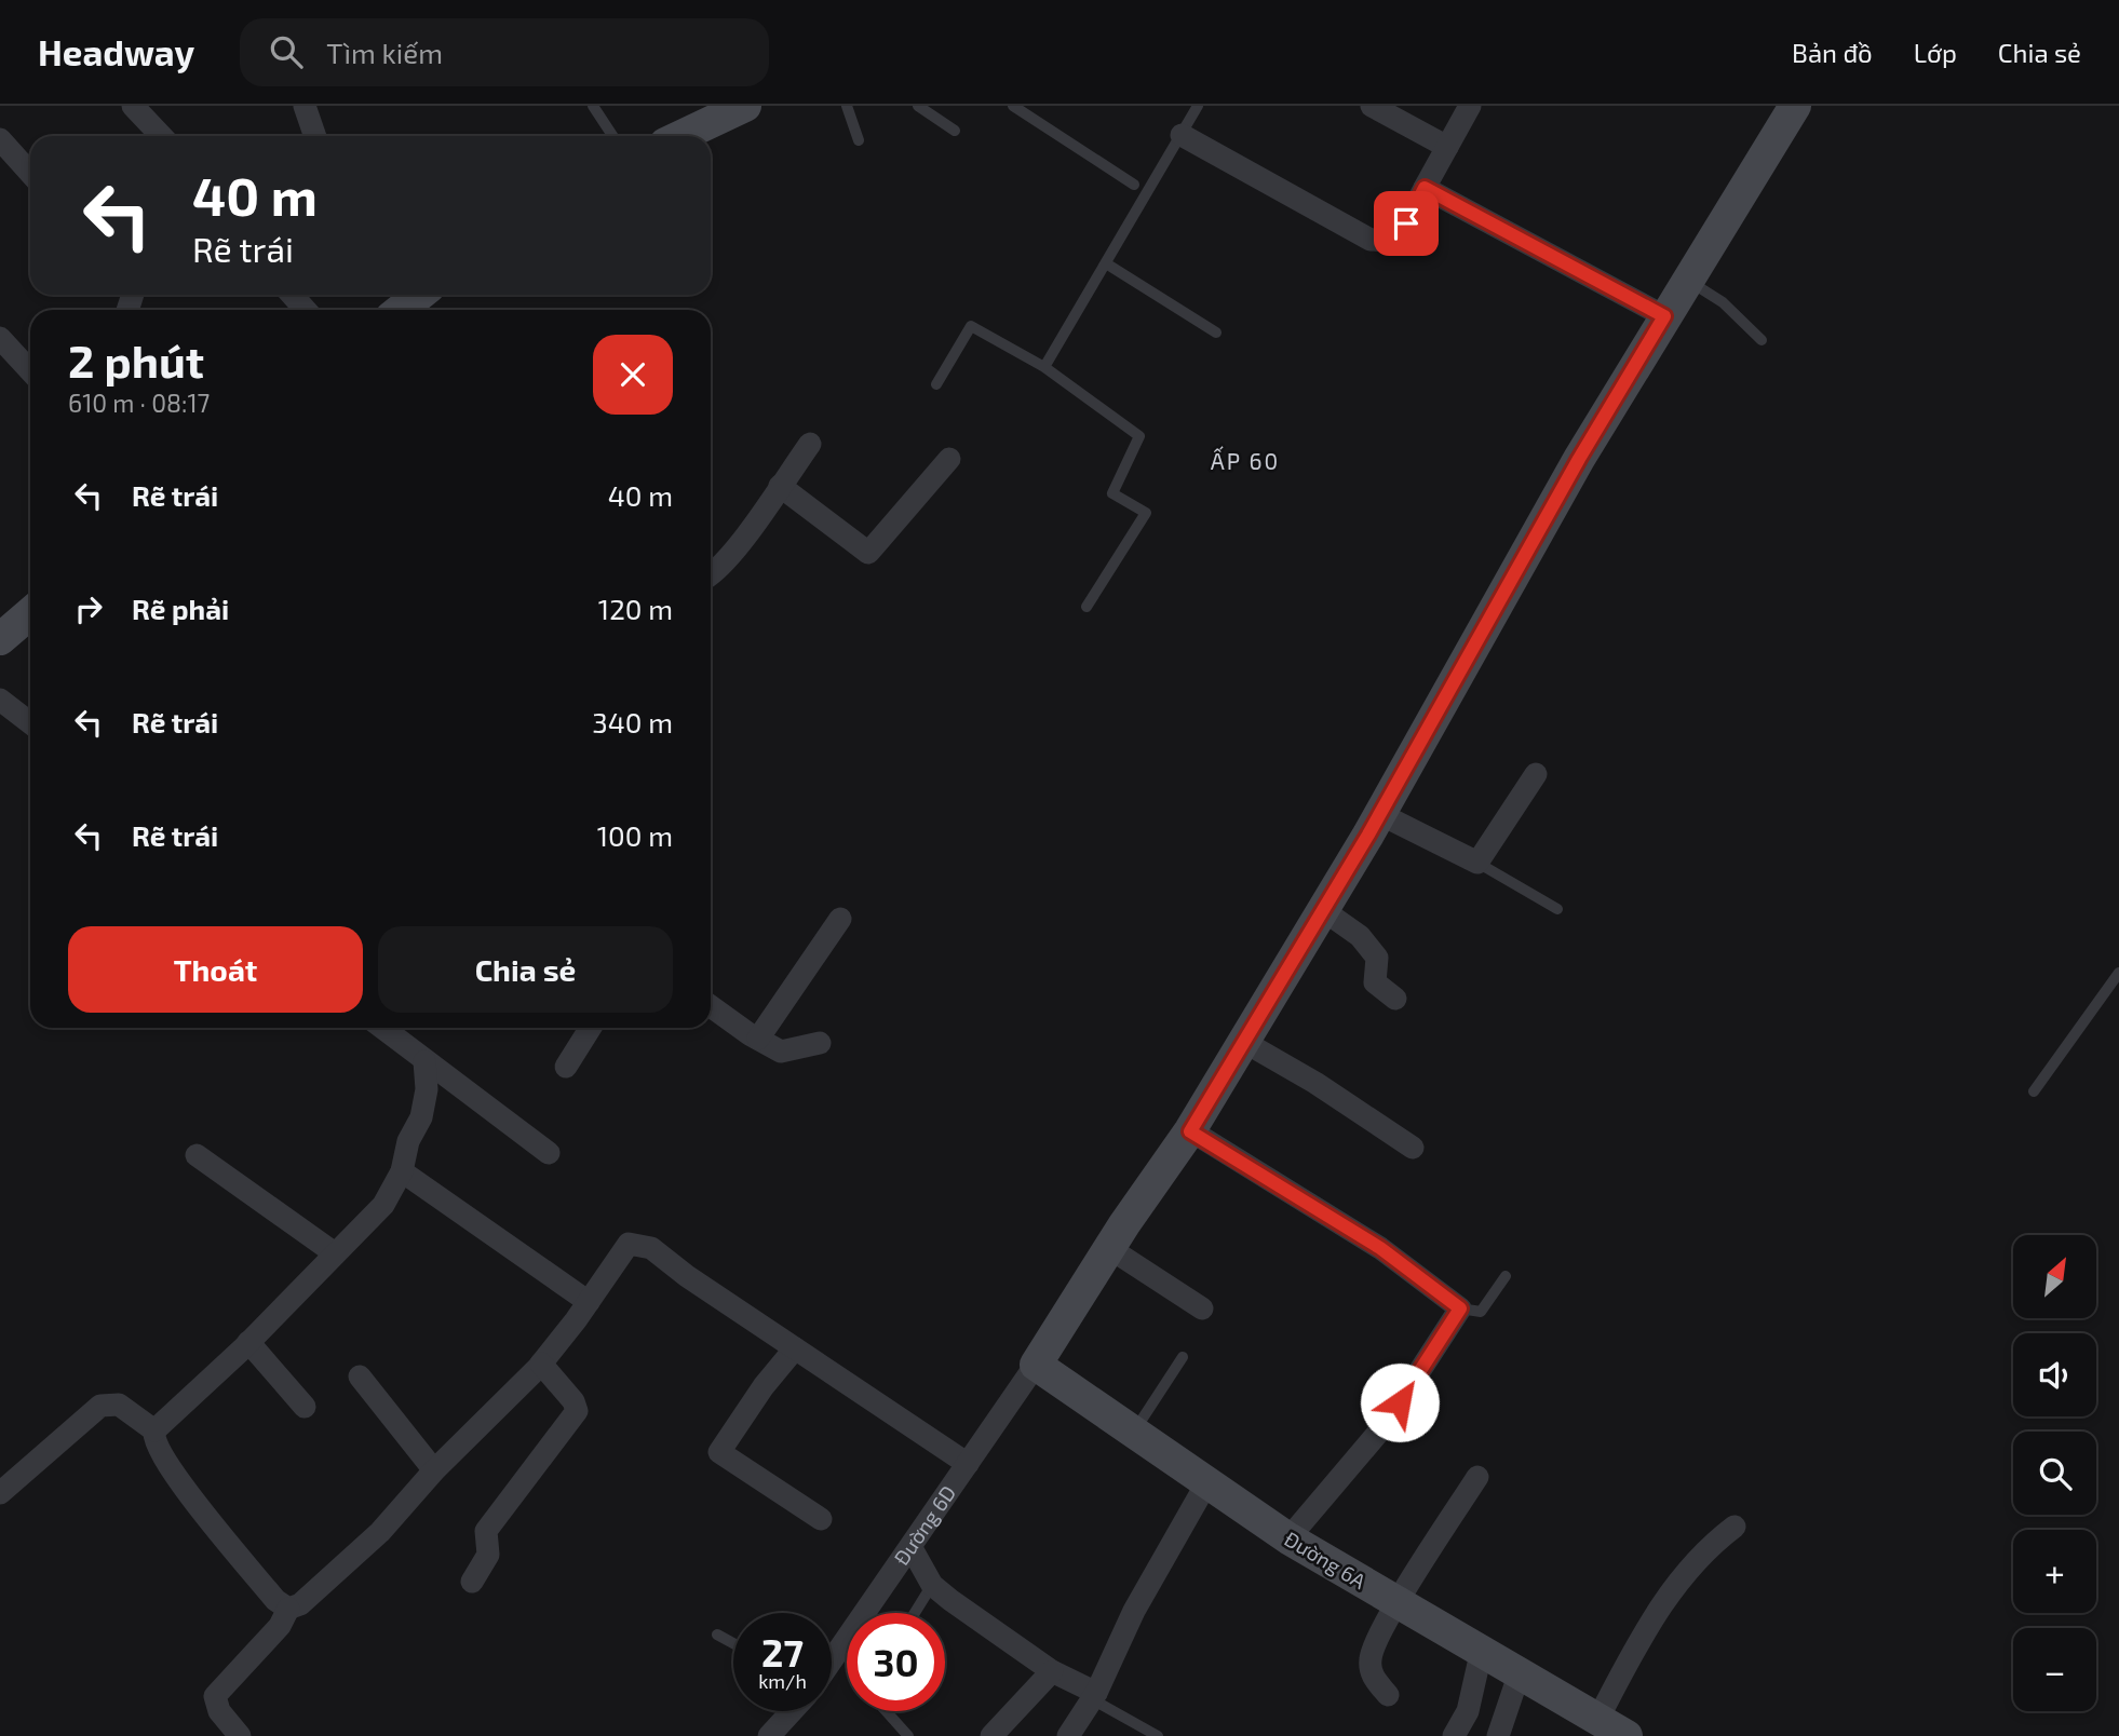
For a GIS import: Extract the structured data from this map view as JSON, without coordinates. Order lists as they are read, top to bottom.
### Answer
{
  "streets": {
    "street": ["Đường 6D", "Đường 6A"]
  },
  "crossings": [
    ["Đường 6D", "Đường 6A"]
  ],
  "districts": ["ẤP 60"],
  "north": "top right",
  "page": {
    "header": "Headway",
    "search": "Tìm kiếm",
    "nav": ["Bản đồ", "Lớp", "Chia sẻ"],
    "turn": ["40 m", "Rẽ trái"],
    "heading": ["2 phút", "610 m · 08:17"],
    "list": [
      {
        "name": "Rẽ trái",
        "value": "40 m"
      },
      {
        "name": "Rẽ phải",
        "value": "120 m"
      },
      {
        "name": "Rẽ trái",
        "value": "340 m"
      },
      {
        "name": "Rẽ trái",
        "value": "100 m"
      }
    ],
    "buttons": ["Thoát", "Chia sẻ"],
    "map_buttons": ["+", "−"],
    "speed": "27 km/h",
    "limit": "30"
  }
}
